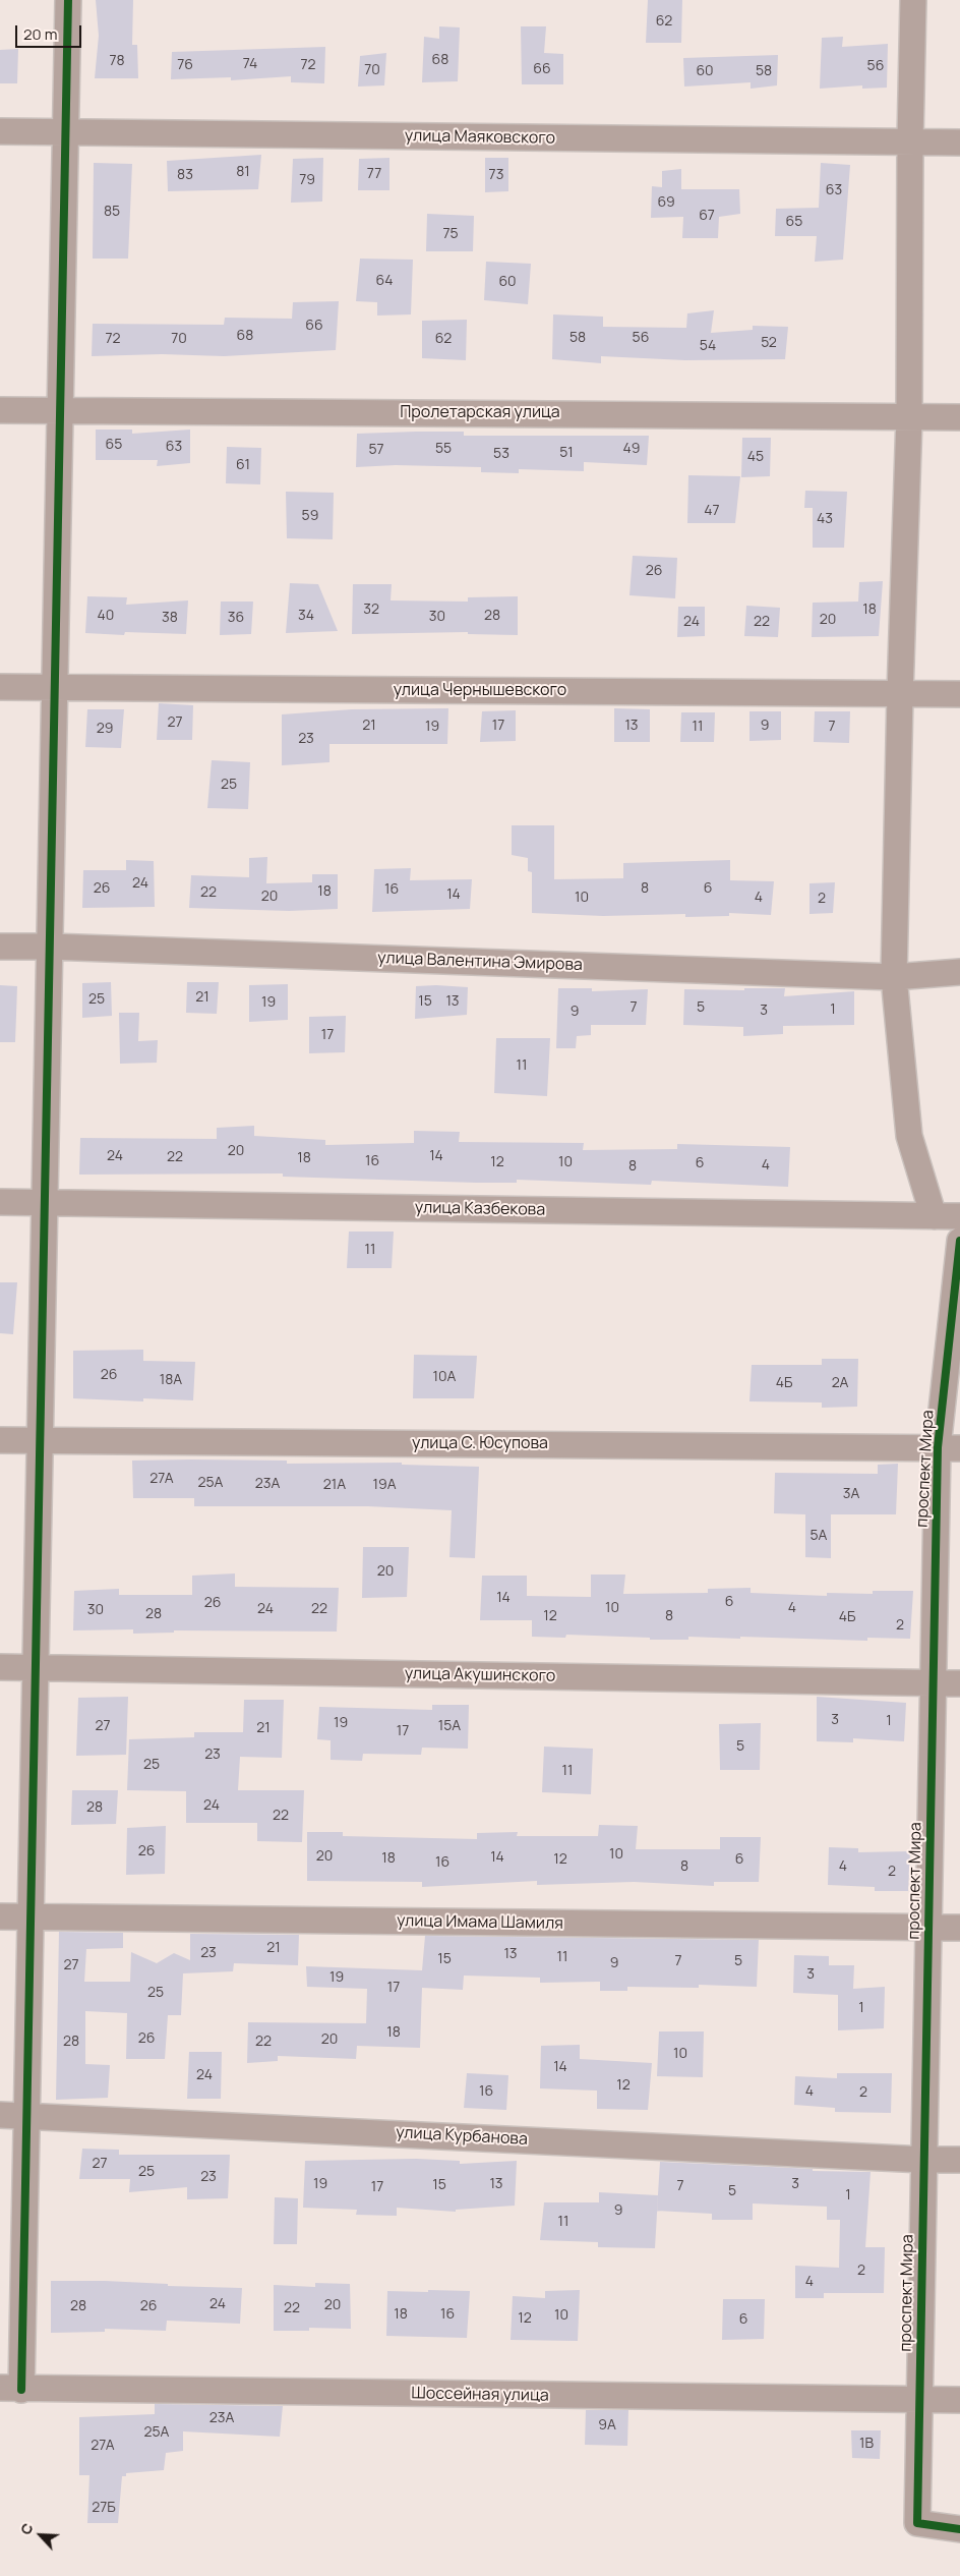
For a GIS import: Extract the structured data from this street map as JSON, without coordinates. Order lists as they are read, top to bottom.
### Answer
{
  "streets": {
    "street": [
      "улица Маяковского",
      "Пролетарская улица",
      "улица Чернышевского",
      "улица Валентина Эмирова",
      "улица Казбекова",
      "улица С. Юсупова",
      "проспект Мира",
      "улица Акушинского",
      "улица Имама Шамиля",
      "улица Курбанова",
      "Шоссейная улица"
    ]
  },
  "crossings": [
    ["улица С. Юсупова", "проспект Мира"],
    ["проспект Мира", "улица Акушинского"],
    ["проспект Мира", "улица Имама Шамиля"],
    ["проспект Мира", "улица Курбанова"],
    ["проспект Мира", "Шоссейная улица"]
  ],
  "house_numbers": [
    "62",
    "68",
    "78",
    "74",
    "76",
    "72",
    "56",
    "66",
    "70",
    "60",
    "58",
    "81",
    "77",
    "83",
    "73",
    "79",
    "63",
    "69",
    "85",
    "67",
    "65",
    "75",
    "64",
    "60",
    "66",
    "68",
    "58",
    "56",
    "72",
    "70",
    "62",
    "52",
    "54",
    "65",
    "63",
    "55",
    "49",
    "57",
    "51",
    "53",
    "45",
    "61",
    "47",
    "59",
    "43",
    "26",
    "32",
    "18",
    "40",
    "34",
    "28",
    "30",
    "38",
    "36",
    "20",
    "24",
    "22",
    "27",
    "21",
    "17",
    "13",
    "9",
    "19",
    "11",
    "7",
    "29",
    "23",
    "25",
    "24",
    "26",
    "8",
    "6",
    "16",
    "18",
    "22",
    "14",
    "20",
    "10",
    "4",
    "2",
    "21",
    "25",
    "15",
    "13",
    "19",
    "7",
    "5",
    "1",
    "3",
    "9",
    "17",
    "11",
    "20",
    "24",
    "14",
    "22",
    "18",
    "16",
    "12",
    "10",
    "6",
    "4",
    "8",
    "11",
    "26",
    "10А",
    "18А",
    "4Б",
    "2А",
    "27А",
    "25А",
    "23А",
    "21А",
    "19А",
    "3А",
    "5А",
    "20",
    "14",
    "6",
    "26",
    "10",
    "4",
    "24",
    "22",
    "30",
    "28",
    "12",
    "8",
    "4Б",
    "2",
    "3",
    "1",
    "19",
    "27",
    "15А",
    "21",
    "17",
    "5",
    "23",
    "25",
    "11",
    "24",
    "28",
    "22",
    "26",
    "10",
    "20",
    "14",
    "18",
    "12",
    "6",
    "16",
    "8",
    "4",
    "2",
    "21",
    "23",
    "13",
    "11",
    "15",
    "7",
    "5",
    "9",
    "27",
    "3",
    "19",
    "17",
    "25",
    "1",
    "18",
    "26",
    "20",
    "28",
    "22",
    "10",
    "14",
    "24",
    "12",
    "16",
    "4",
    "2",
    "27",
    "25",
    "23",
    "19",
    "13",
    "3",
    "15",
    "7",
    "17",
    "5",
    "1",
    "9",
    "11",
    "2",
    "4",
    "24",
    "20",
    "28",
    "26",
    "22",
    "18",
    "16",
    "10",
    "12",
    "6",
    "23А",
    "9А",
    "25А",
    "1В",
    "27А",
    "27Б"
  ],
  "scale_bar": "20 m",
  "north": "top left"
}
